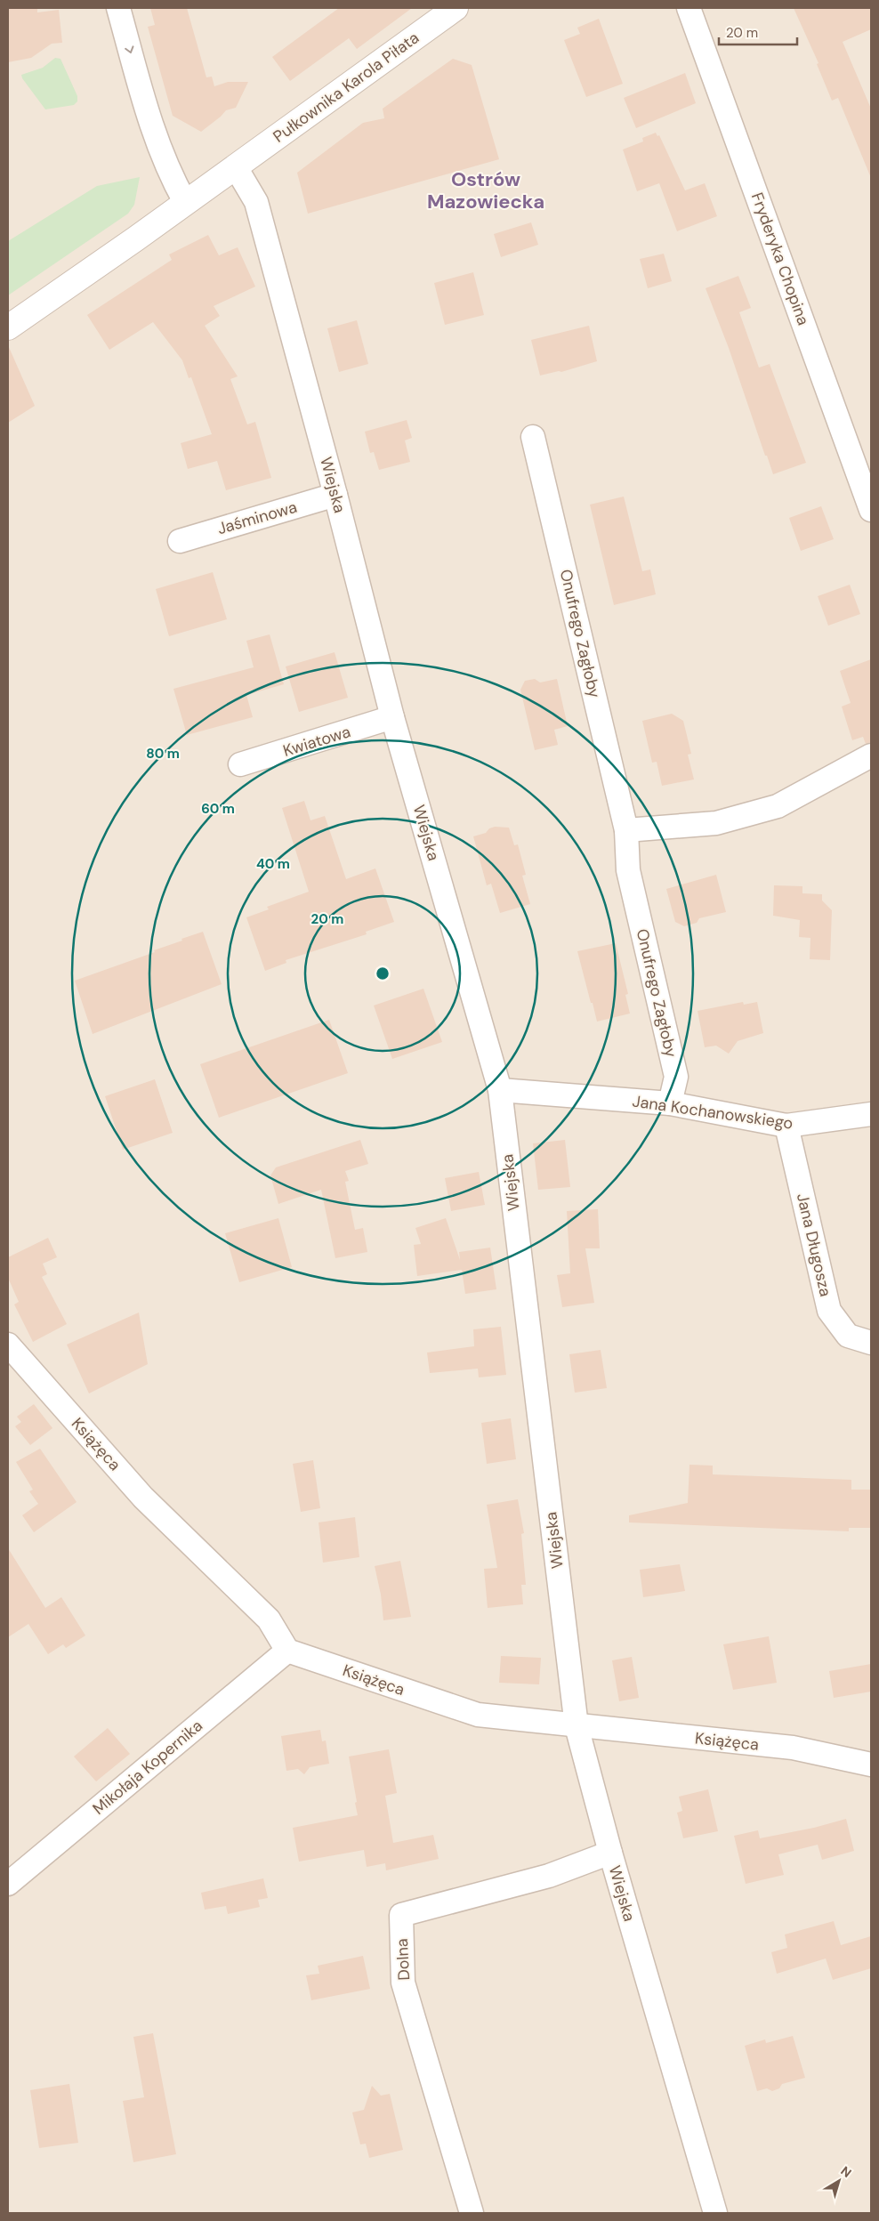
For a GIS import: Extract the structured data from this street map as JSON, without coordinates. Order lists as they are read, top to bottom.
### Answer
{
  "streets": {
    "street": [
      "Pułkownika Karola Piłata",
      "Fryderyka Chopina",
      "Wiejska",
      "Jaśminowa",
      "Onufrego Zagłoby",
      "Kwiatowa",
      "Jana Kochanowskiego",
      "Jana Długosza",
      "Książęca",
      "Mikołaja Kopernika",
      "Dolna"
    ]
  },
  "crossings": [
    ["Pułkownika Karola Piłata", "Wiejska"],
    ["Wiejska", "Jaśminowa"],
    ["Wiejska", "Kwiatowa"],
    ["Wiejska", "Jana Kochanowskiego"],
    ["Wiejska", "Książęca"],
    ["Wiejska", "Dolna"],
    ["Onufrego Zagłoby", "Jana Kochanowskiego"],
    ["Jana Kochanowskiego", "Jana Długosza"],
    ["Książęca", "Mikołaja Kopernika"]
  ],
  "districts": ["Ostrów Mazowiecka"],
  "scale_bar": "20 m",
  "north": "top right",
  "rings": [
    "80 m",
    "60 m",
    "40 m",
    "20 m"
  ]
}
